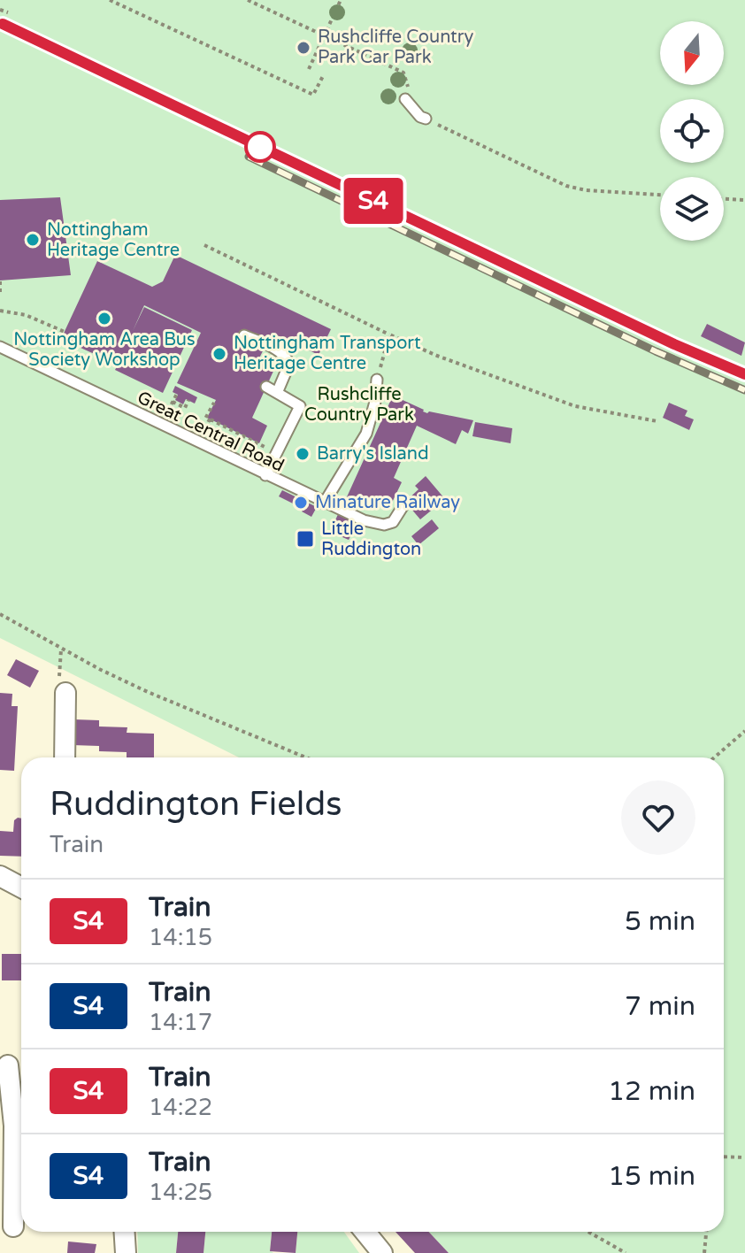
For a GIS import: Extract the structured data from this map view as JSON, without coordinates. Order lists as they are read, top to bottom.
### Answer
{
  "streets": {
    "lane": ["Great Central Road"]
  },
  "parks": ["Rushcliffe Country Park"],
  "places": {
    "other": [
      "Rushcliffe Country Park Car Park",
      "Nottingham Heritage Centre",
      "Nottingham Area Bus Society Workshop",
      "Nottingham Transport Heritage Centre",
      "Barry's Island",
      "Minature Railway"
    ],
    "transit": ["Little Ruddington"]
  },
  "north": "bottom",
  "page": {
    "on_map": "S4",
    "heading": ["Ruddington Fields", "Train"],
    "list": [
      {
        "mark": "S4",
        "name": "Train",
        "note": "14:15",
        "value": "5 min"
      },
      {
        "mark": "S4",
        "name": "Train",
        "note": "14:17",
        "value": "7 min"
      },
      {
        "mark": "S4",
        "name": "Train",
        "note": "14:22",
        "value": "12 min"
      },
      {
        "mark": "S4",
        "name": "Train",
        "note": "14:25",
        "value": "15 min"
      }
    ]
  }
}
